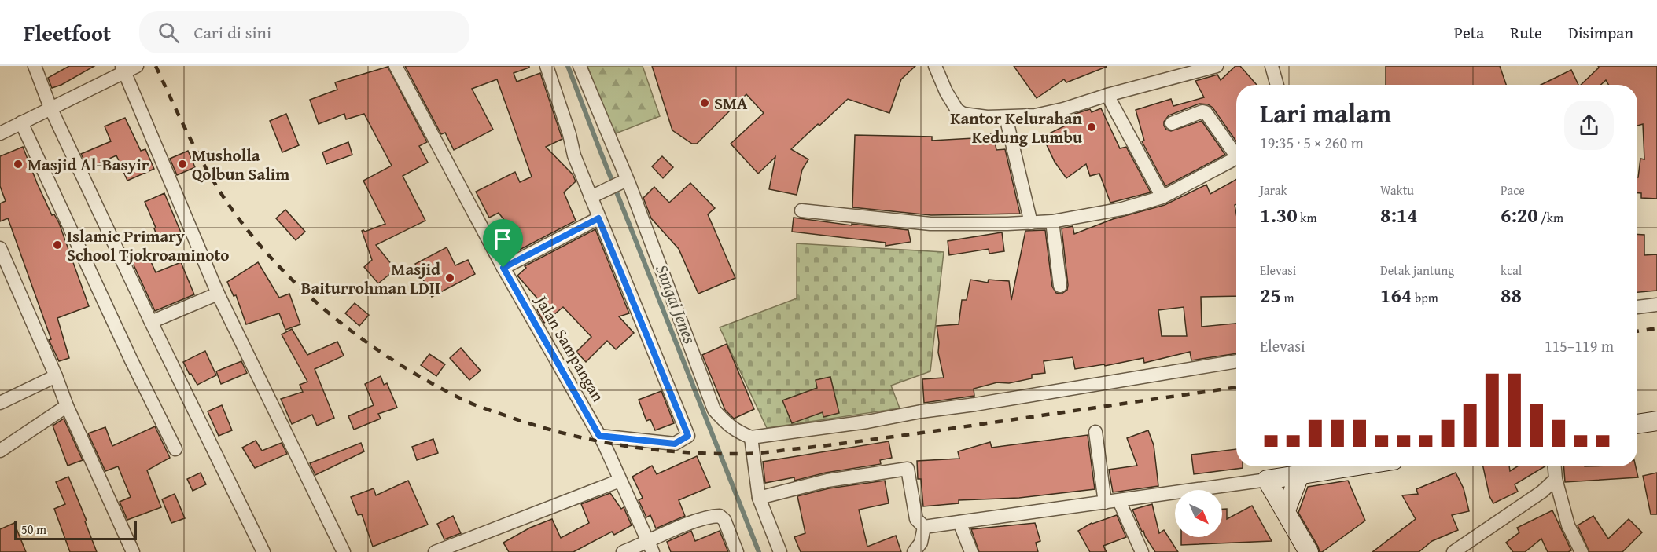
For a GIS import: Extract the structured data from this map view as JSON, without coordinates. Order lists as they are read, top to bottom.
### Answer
{
  "streets": {
    "street": ["Jalan Sampangan"]
  },
  "water": ["Sungai Jenes"],
  "places": [
    "SMA",
    "Kantor Kelurahan Kedung Lumbu",
    "Masjid Al-Basyir",
    "Musholla Qolbun Salim",
    "Islamic Primary School Tjokroaminoto",
    "Masjid Baiturrohman LDII"
  ],
  "scale_bar": "50 m",
  "north": "bottom right",
  "page": {
    "header": "Fleetfoot",
    "search": "Cari di sini",
    "nav": ["Peta", "Rute", "Disimpan"],
    "heading": ["Lari malam", "19:35 · 5 × 260 m"],
    "stats": [
      ["Jarak", "1.30 km"],
      ["Waktu", "8:14"],
      ["Pace", "6:20 /km"],
      ["Elevasi", "25 m"],
      ["Detak jantung", "164 bpm"],
      ["kcal", "88"]
    ],
    "chart": ["Elevasi", "115–119 m"],
    "scale": "50 m"
  }
}
